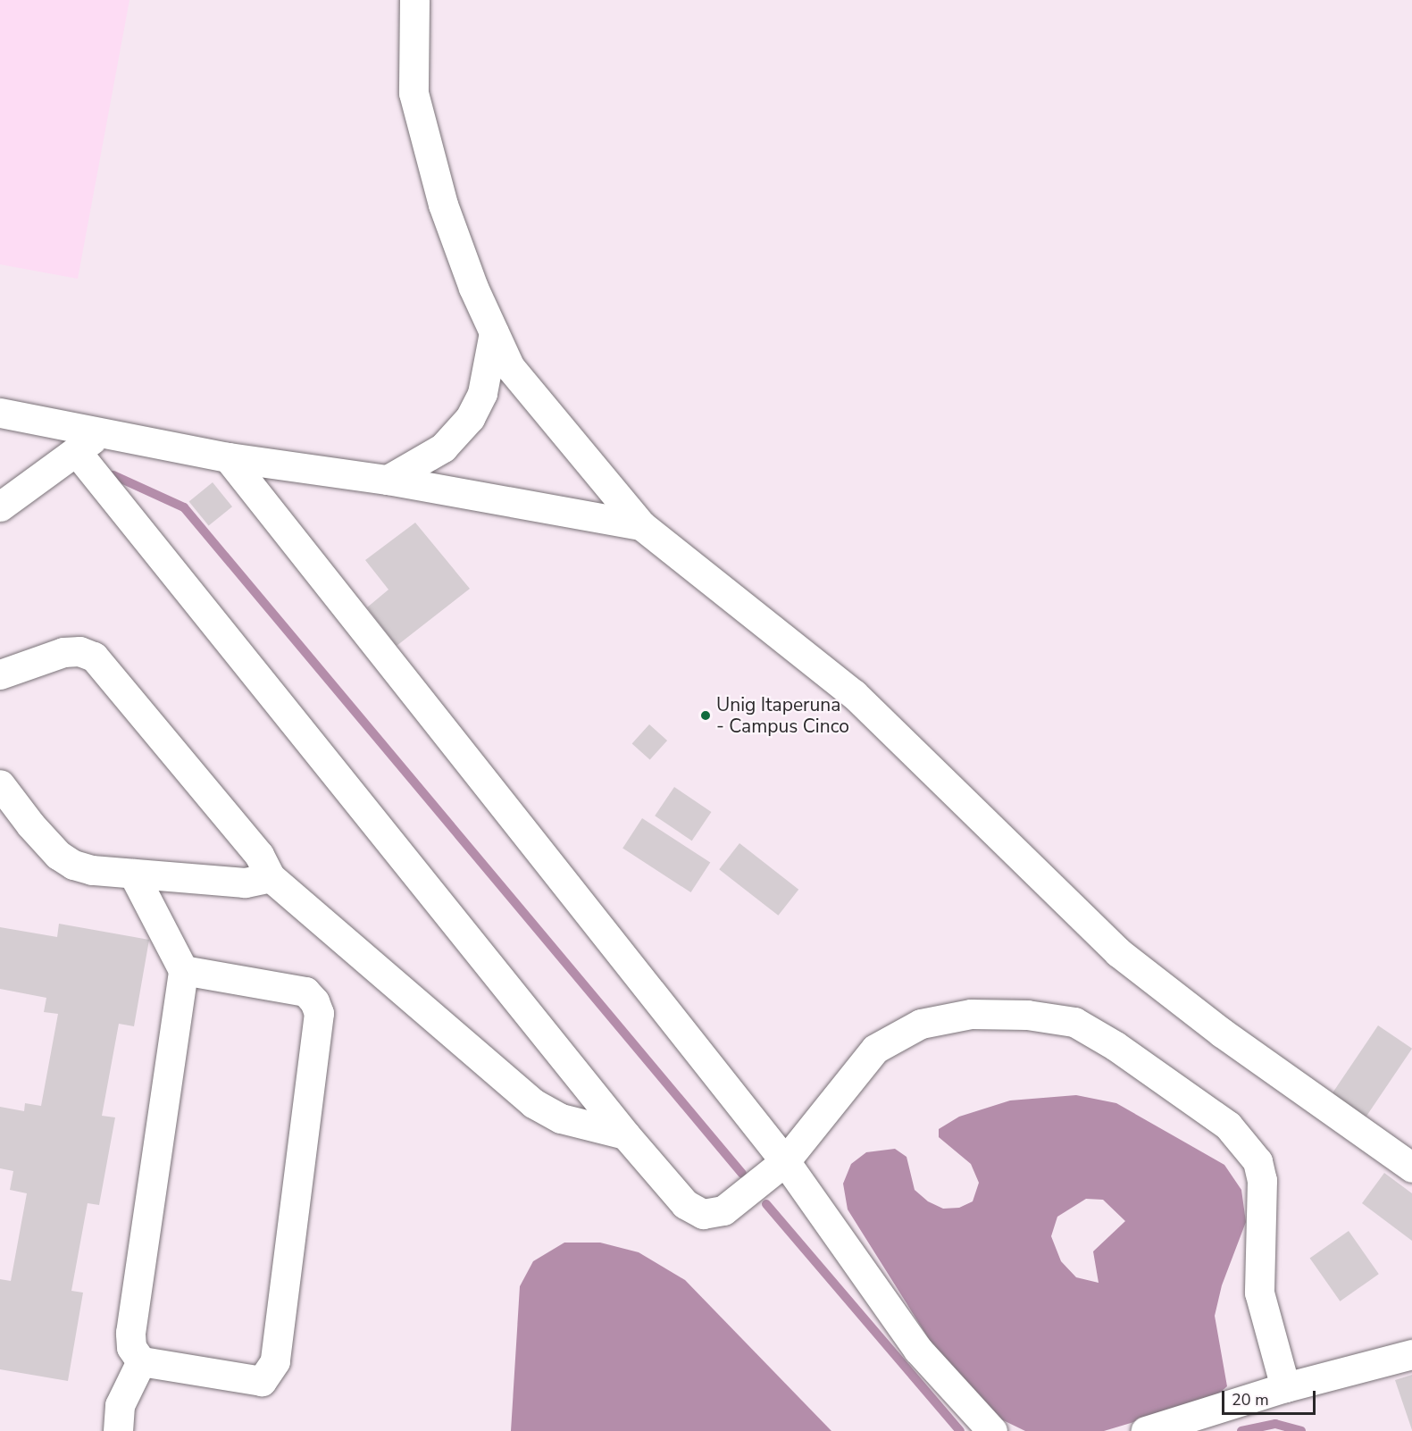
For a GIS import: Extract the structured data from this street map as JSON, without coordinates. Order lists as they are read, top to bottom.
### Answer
{
  "places": ["Unig Itaperuna - Campus Cinco"],
  "scale_bar": "20 m"
}
